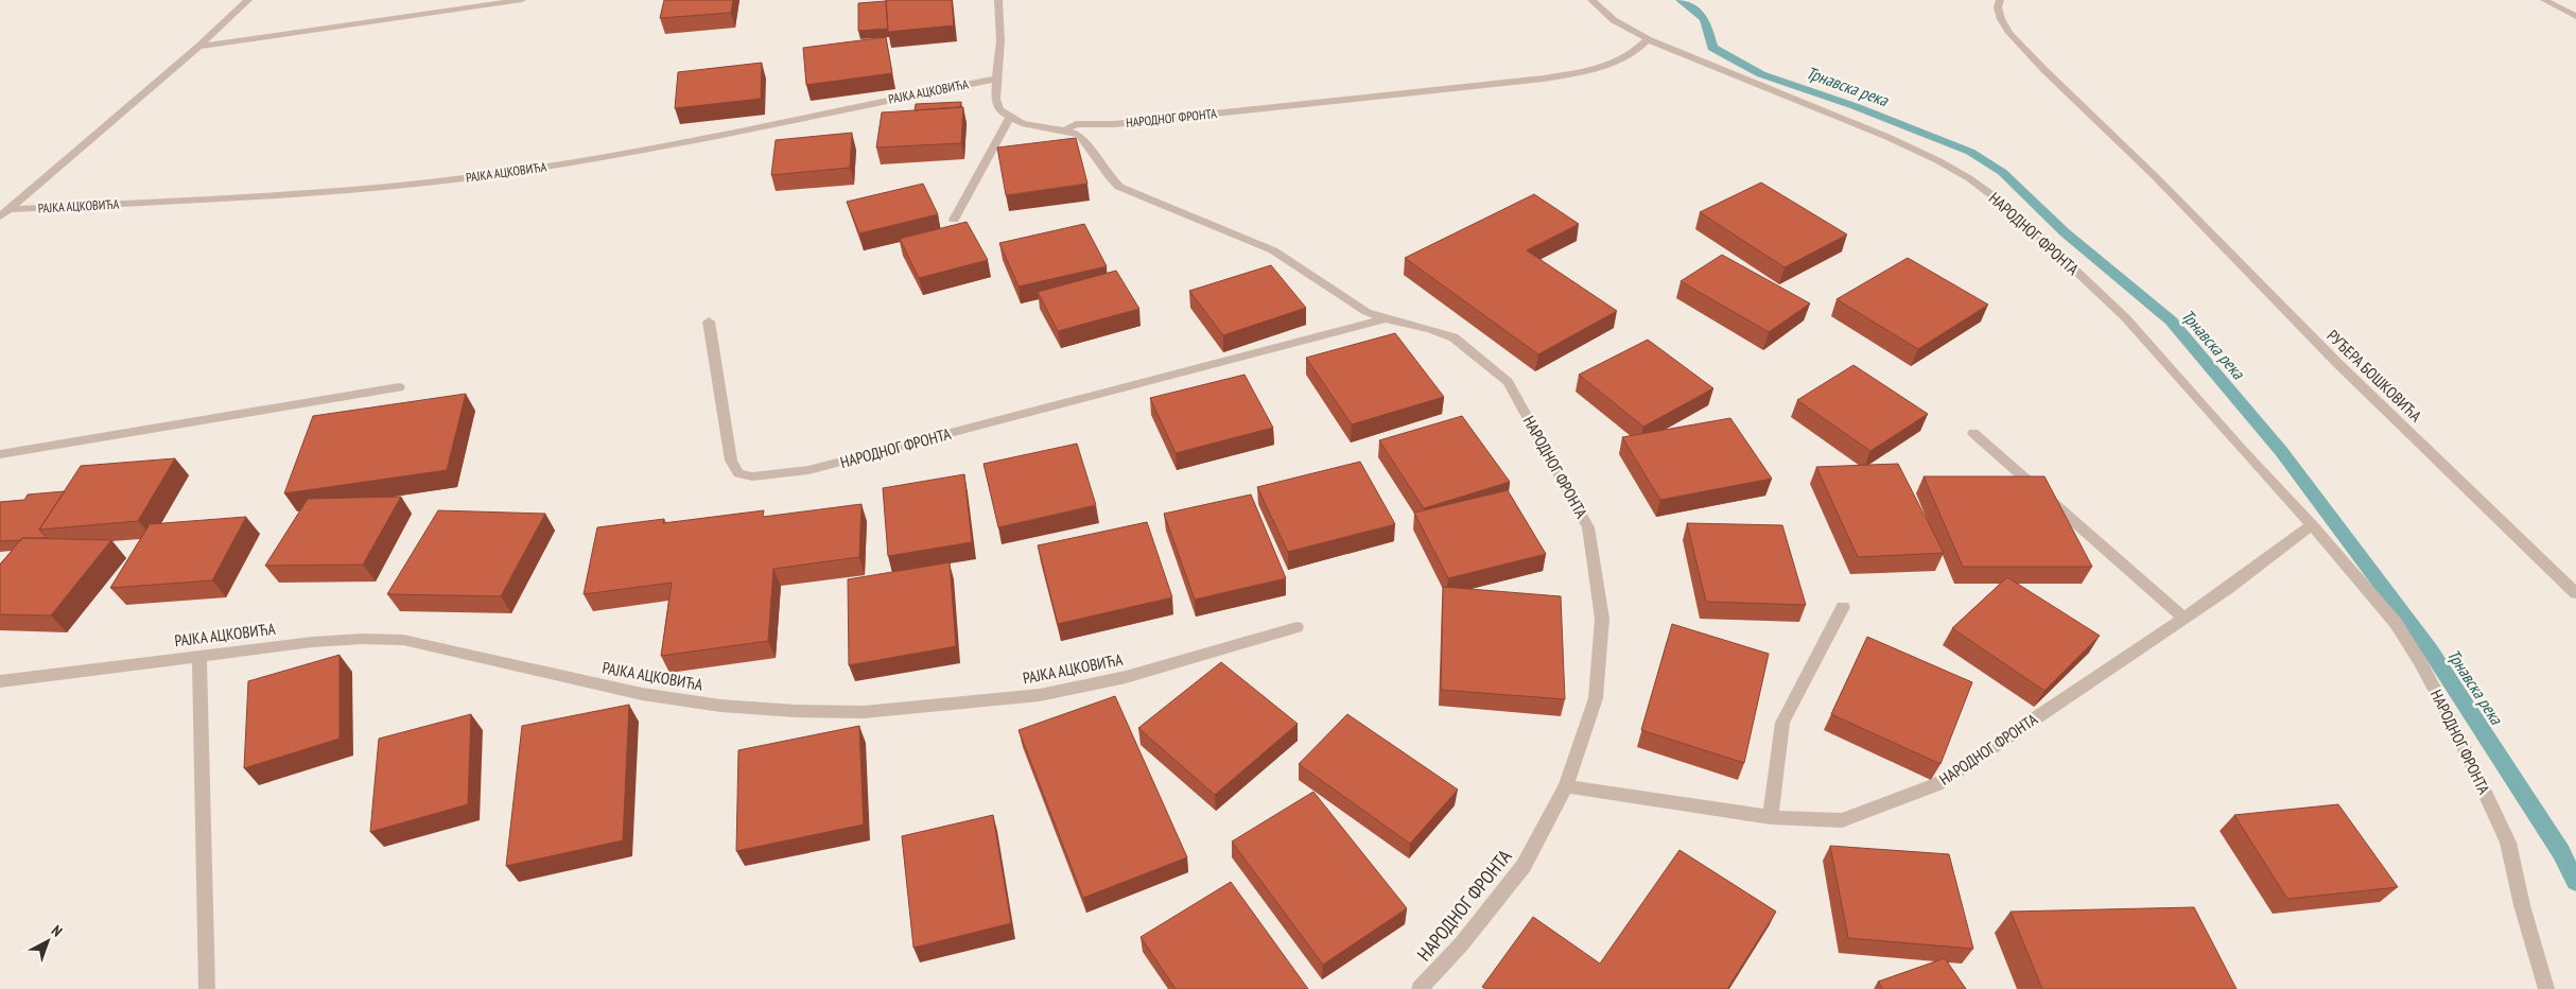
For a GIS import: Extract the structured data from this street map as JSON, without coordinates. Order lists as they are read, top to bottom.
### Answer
{
  "streets": {
    "street": ["РАЈКА АЦКОВИЋА", "НАРОДНОГ ФРОНТА", "РУЂЕРА БОШКОВИЋА"]
  },
  "water": ["Трнавска река"],
  "north": "top right"
}
